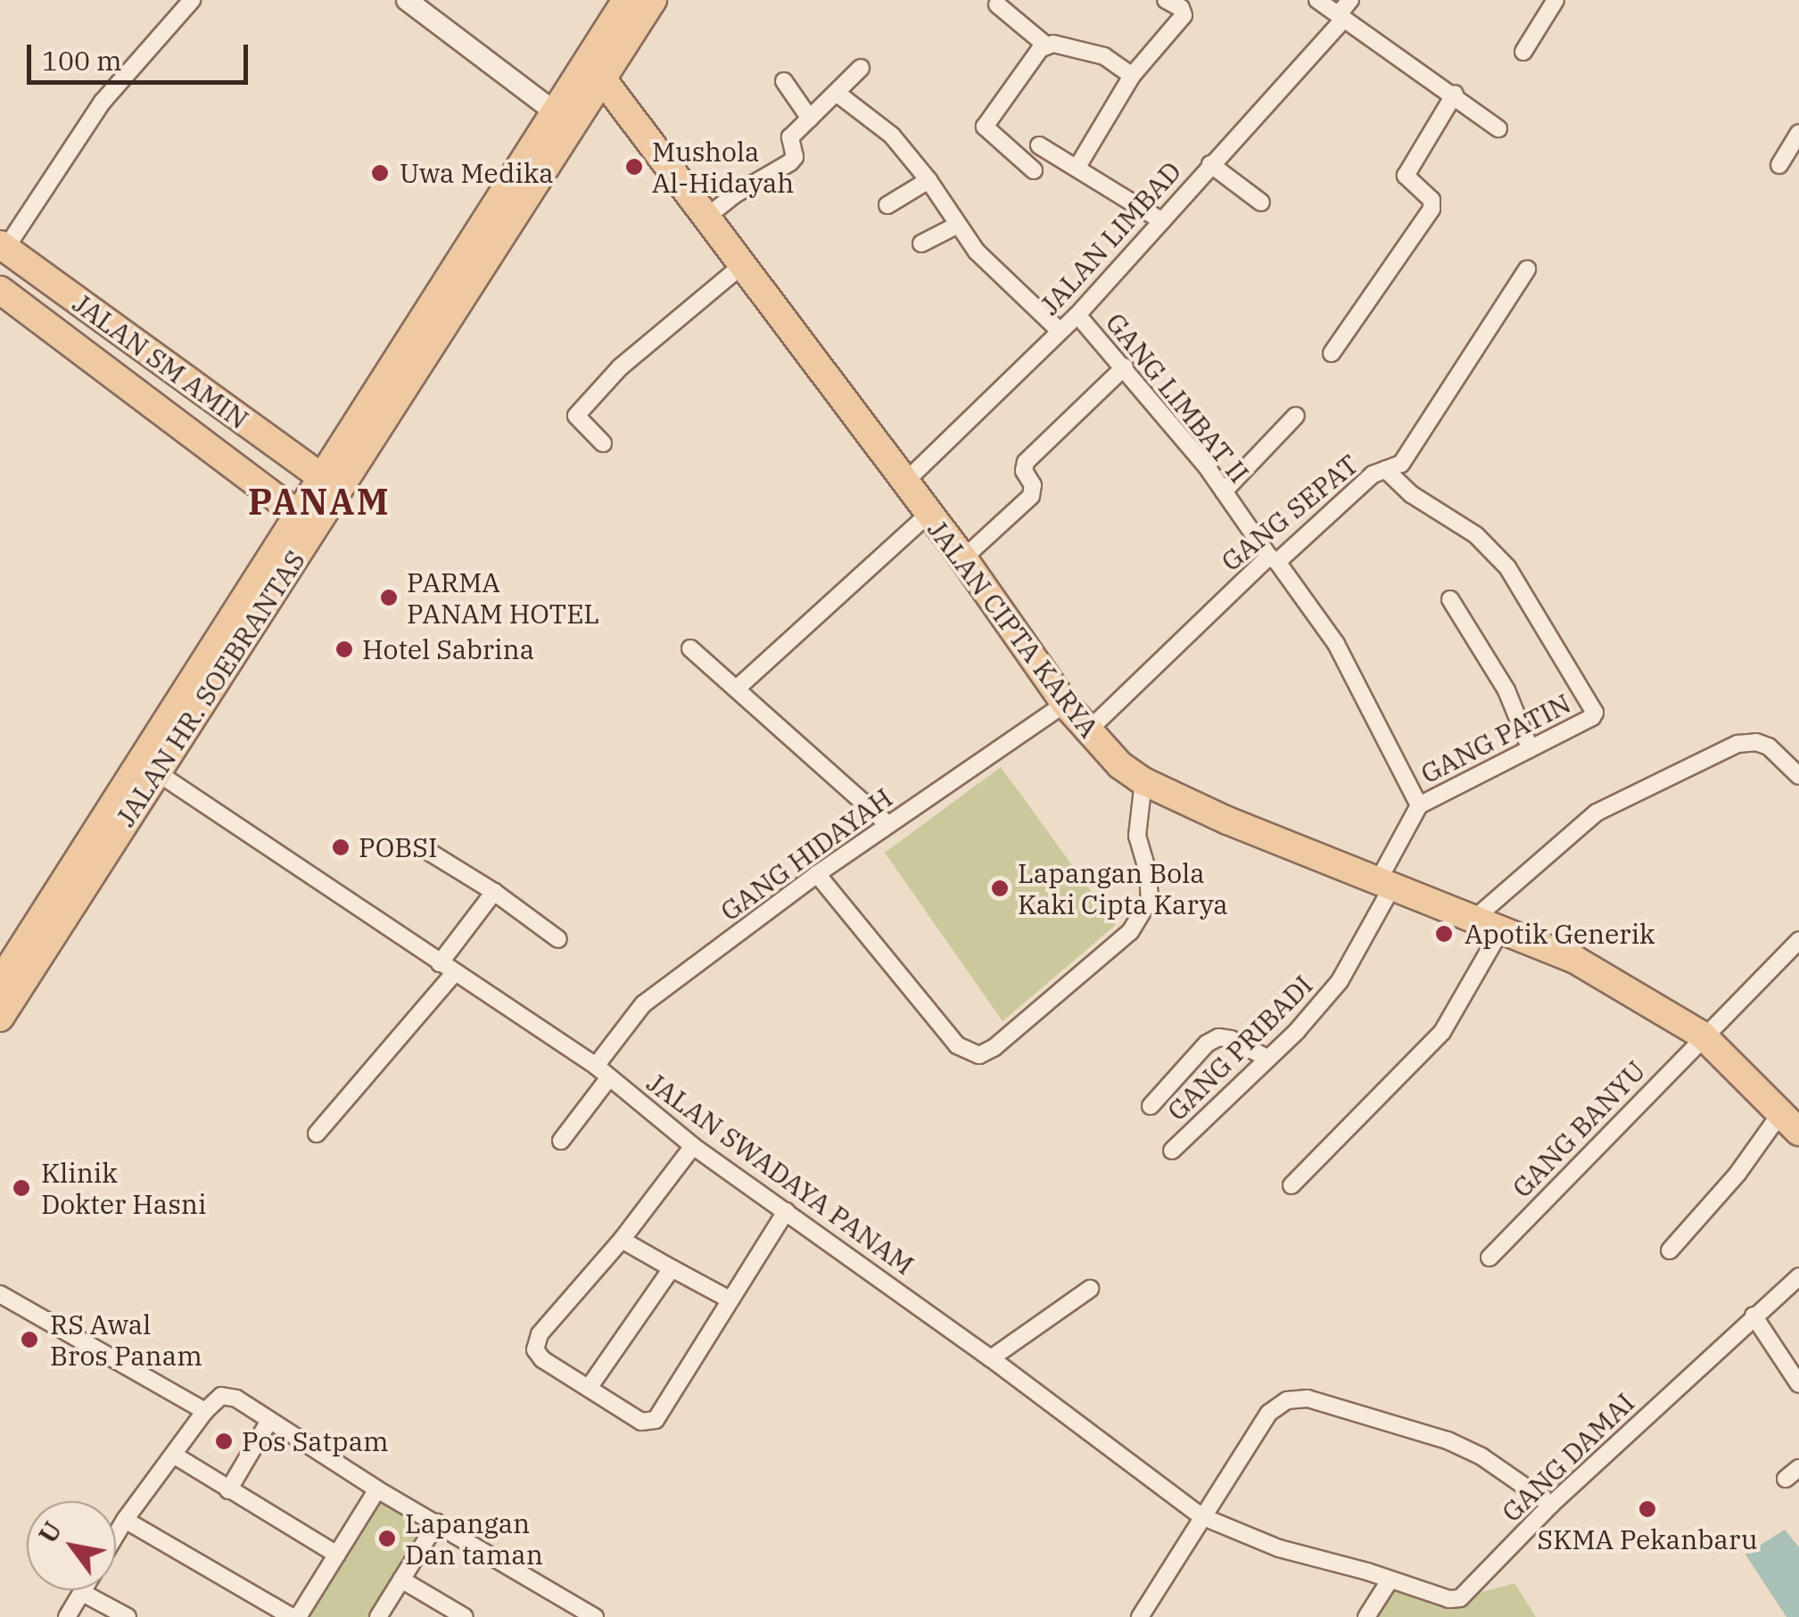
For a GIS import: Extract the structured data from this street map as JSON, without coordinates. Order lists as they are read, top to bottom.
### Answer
{
  "streets": {
    "main road": ["JALAN SM AMIN", "JALAN CIPTA KARYA", "JALAN HR. SOEBRANTAS"],
    "street": [
      "JALAN LIMBAD",
      "GANG LIMBAT II",
      "GANG SEPAT",
      "GANG PATIN",
      "GANG HIDAYAH",
      "GANG PRIBADI",
      "GANG BANYU",
      "JALAN SWADAYA PANAM",
      "GANG DAMAI"
    ]
  },
  "crossings": [
    ["JALAN LIMBAD", "GANG LIMBAT II"],
    ["JALAN LIMBAD", "JALAN CIPTA KARYA"],
    ["JALAN SM AMIN", "JALAN HR. SOEBRANTAS"],
    ["GANG LIMBAT II", "GANG SEPAT"],
    ["GANG LIMBAT II", "GANG PATIN"],
    ["GANG SEPAT", "JALAN CIPTA KARYA"],
    ["GANG SEPAT", "GANG PATIN"],
    ["JALAN CIPTA KARYA", "JALAN HR. SOEBRANTAS"],
    ["JALAN CIPTA KARYA", "GANG PATIN"],
    ["JALAN CIPTA KARYA", "GANG HIDAYAH"],
    ["JALAN CIPTA KARYA", "GANG PRIBADI"],
    ["JALAN CIPTA KARYA", "GANG BANYU"],
    ["JALAN HR. SOEBRANTAS", "JALAN SWADAYA PANAM"],
    ["GANG PATIN", "GANG PRIBADI"],
    ["GANG HIDAYAH", "JALAN SWADAYA PANAM"],
    ["JALAN SWADAYA PANAM", "GANG DAMAI"]
  ],
  "districts": ["PANAM"],
  "places": [
    "Mushola Al-Hidayah",
    "Uwa Medika",
    "PARMA PANAM HOTEL",
    "Hotel Sabrina",
    "POBSI",
    "Lapangan Bola Kaki Cipta Karya",
    "Apotik Generik",
    "Klinik Dokter Hasni",
    "RS Awal Bros Panam",
    "Pos Satpam",
    "SKMA Pekanbaru",
    "Lapangan Dan taman"
  ],
  "scale_bar": "100 m",
  "north": "top left"
}
